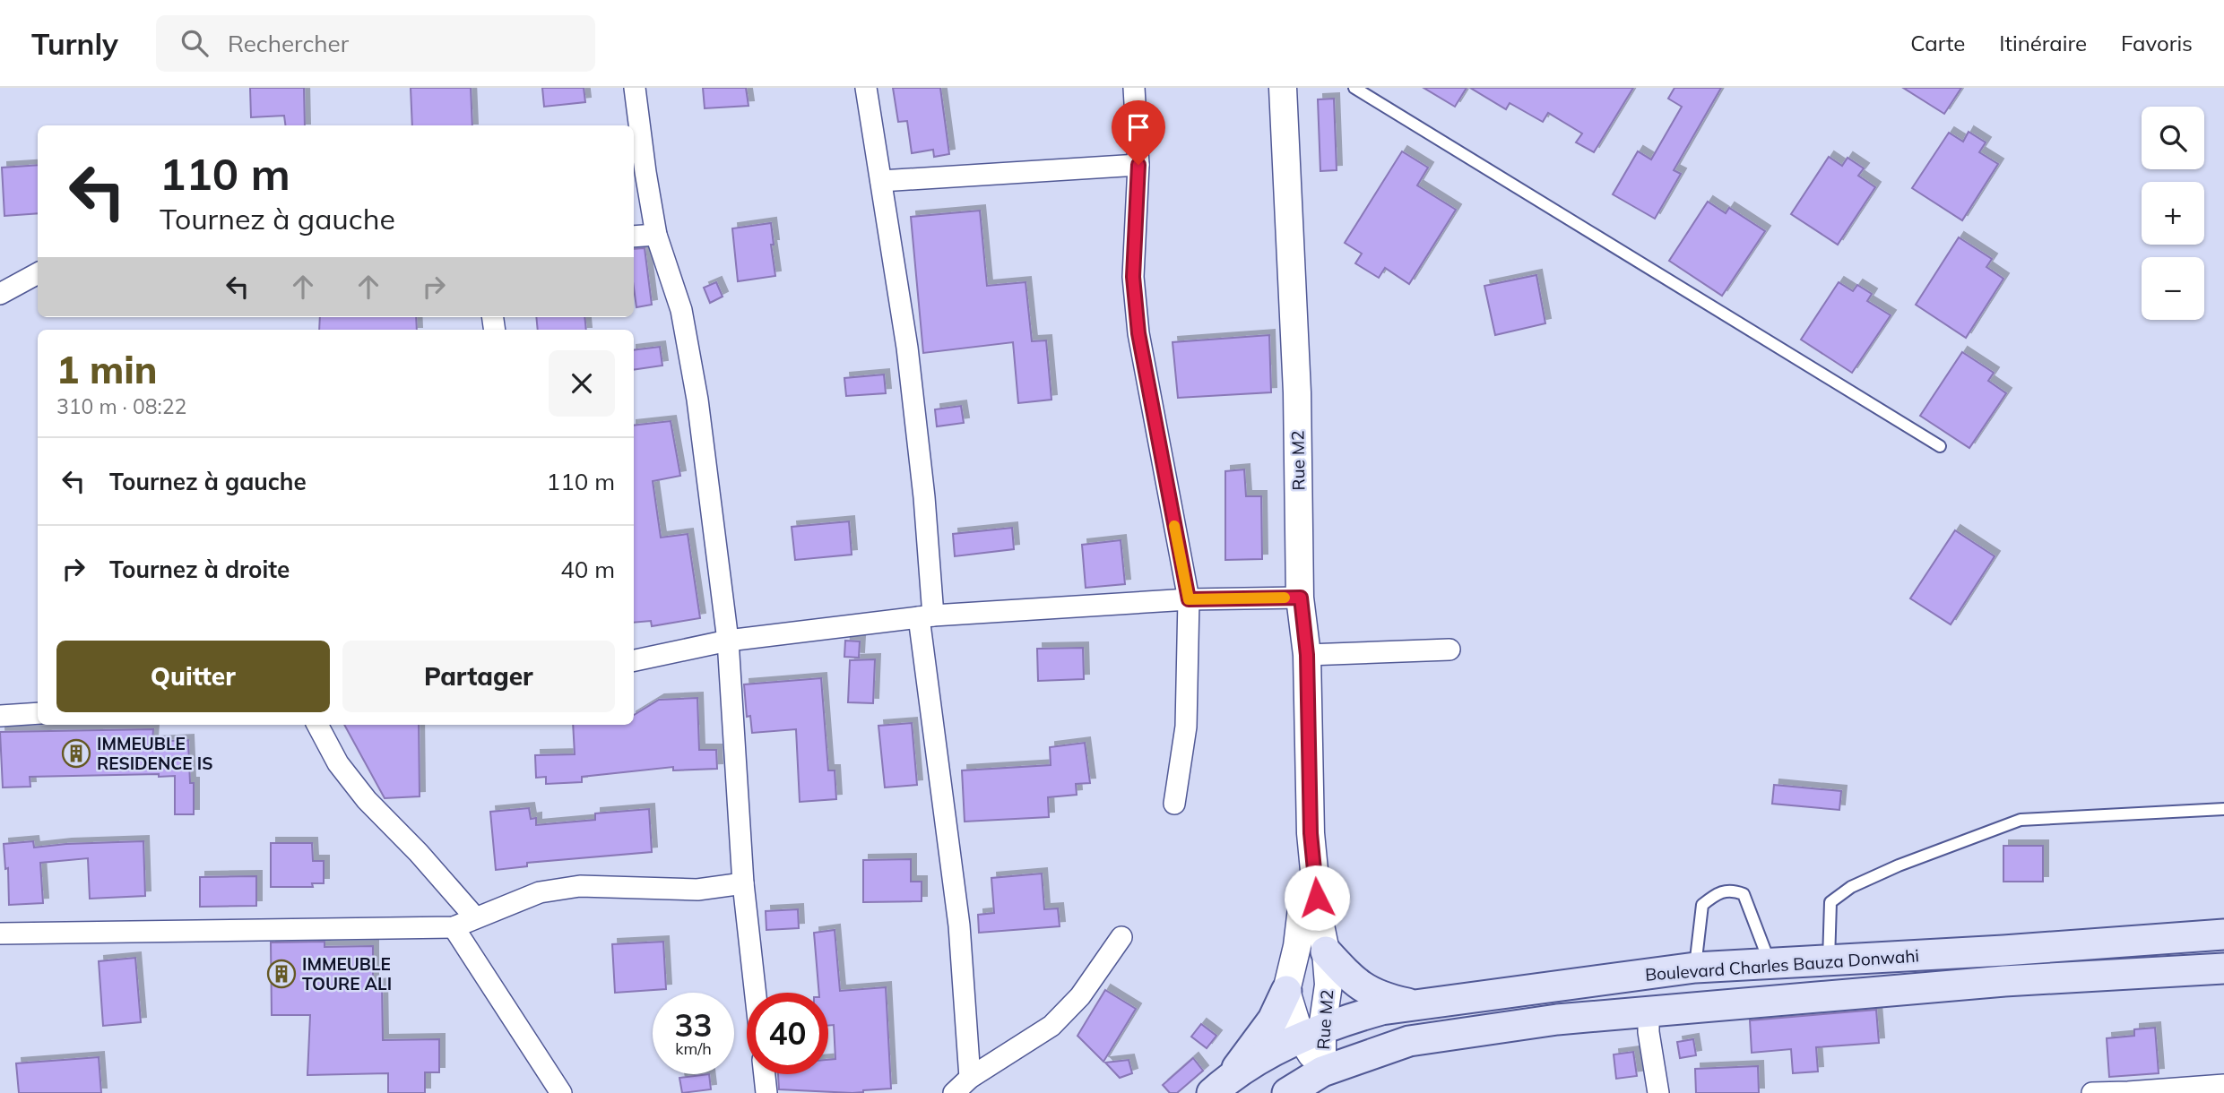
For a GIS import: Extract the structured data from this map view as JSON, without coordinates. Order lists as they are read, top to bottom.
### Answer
{
  "streets": {
    "main road": ["Boulevard Charles Bauza Donwahi"],
    "street": ["Rue M2"]
  },
  "crossings": [
    ["Rue M2", "Boulevard Charles Bauza Donwahi"]
  ],
  "places": {
    "building": ["IMMEUBLE RESIDENCE IS", "IMMEUBLE TOURE ALI"]
  },
  "page": {
    "header": "Turnly",
    "search": "Rechercher",
    "nav": ["Carte", "Itinéraire", "Favoris"],
    "map_buttons": ["+", "−"],
    "turn": ["110 m", "Tournez à gauche"],
    "heading": ["1 min", "310 m · 08:22"],
    "list": [
      {
        "name": "Tournez à gauche",
        "value": "110 m"
      },
      {
        "name": "Tournez à droite",
        "value": "40 m"
      }
    ],
    "buttons": ["Quitter", "Partager"],
    "speed": "33 km/h",
    "limit": "40"
  }
}
